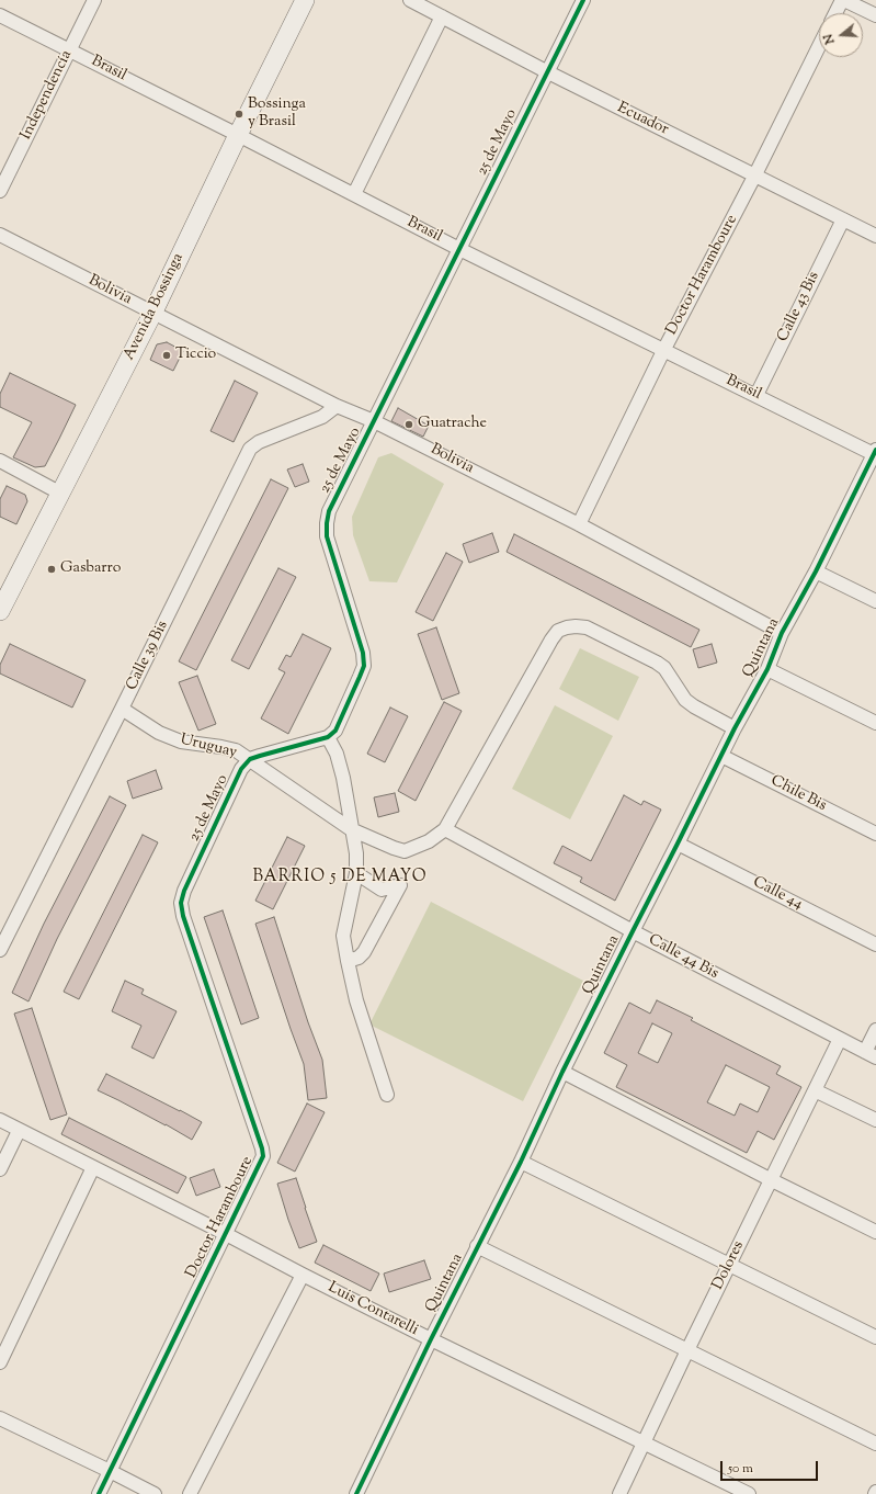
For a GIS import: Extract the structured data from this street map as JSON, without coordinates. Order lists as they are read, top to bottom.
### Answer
{
  "streets": {
    "main road": ["Avenida Bossinga"],
    "street": [
      "Brasil",
      "Independencía",
      "Ecuador",
      "25 de Mayo",
      "Doctor Haramboure",
      "Bolivia",
      "Calle 43 Bis",
      "Quintana",
      "Calle 39 Bis",
      "Uruguay",
      "Chile Bis",
      "Calle 44",
      "Calle 44 Bis",
      "Dolores",
      "Luis Contarelli"
    ]
  },
  "crossings": [
    ["Brasil", "Independencía"],
    ["Brasil", "25 de Mayo"],
    ["Brasil", "Doctor Haramboure"],
    ["Brasil", "Avenida Bossinga"],
    ["Brasil", "Calle 43 Bis"],
    ["Brasil", "Quintana"],
    ["Ecuador", "25 de Mayo"],
    ["Ecuador", "Doctor Haramboure"],
    ["Ecuador", "Calle 43 Bis"],
    ["25 de Mayo", "Doctor Haramboure"],
    ["25 de Mayo", "Bolivia"],
    ["25 de Mayo", "Uruguay"],
    ["Doctor Haramboure", "Bolivia"],
    ["Doctor Haramboure", "Luis Contarelli"],
    ["Bolivia", "Avenida Bossinga"],
    ["Bolivia", "Quintana"],
    ["Bolivia", "Calle 39 Bis"],
    ["Quintana", "Chile Bis"],
    ["Quintana", "Calle 44"],
    ["Quintana", "Calle 44 Bis"],
    ["Quintana", "Luis Contarelli"],
    ["Calle 39 Bis", "Uruguay"],
    ["Uruguay", "Calle 44 Bis"],
    ["Calle 44 Bis", "Dolores"],
    ["Dolores", "Luis Contarelli"]
  ],
  "districts": ["BARRIO 5 DE MAYO"],
  "places": [
    "Bossinga y Brasil",
    "Ticcio",
    "Guatrache",
    "Gasbarro"
  ],
  "scale_bar": "50 m",
  "north": "left"
}
